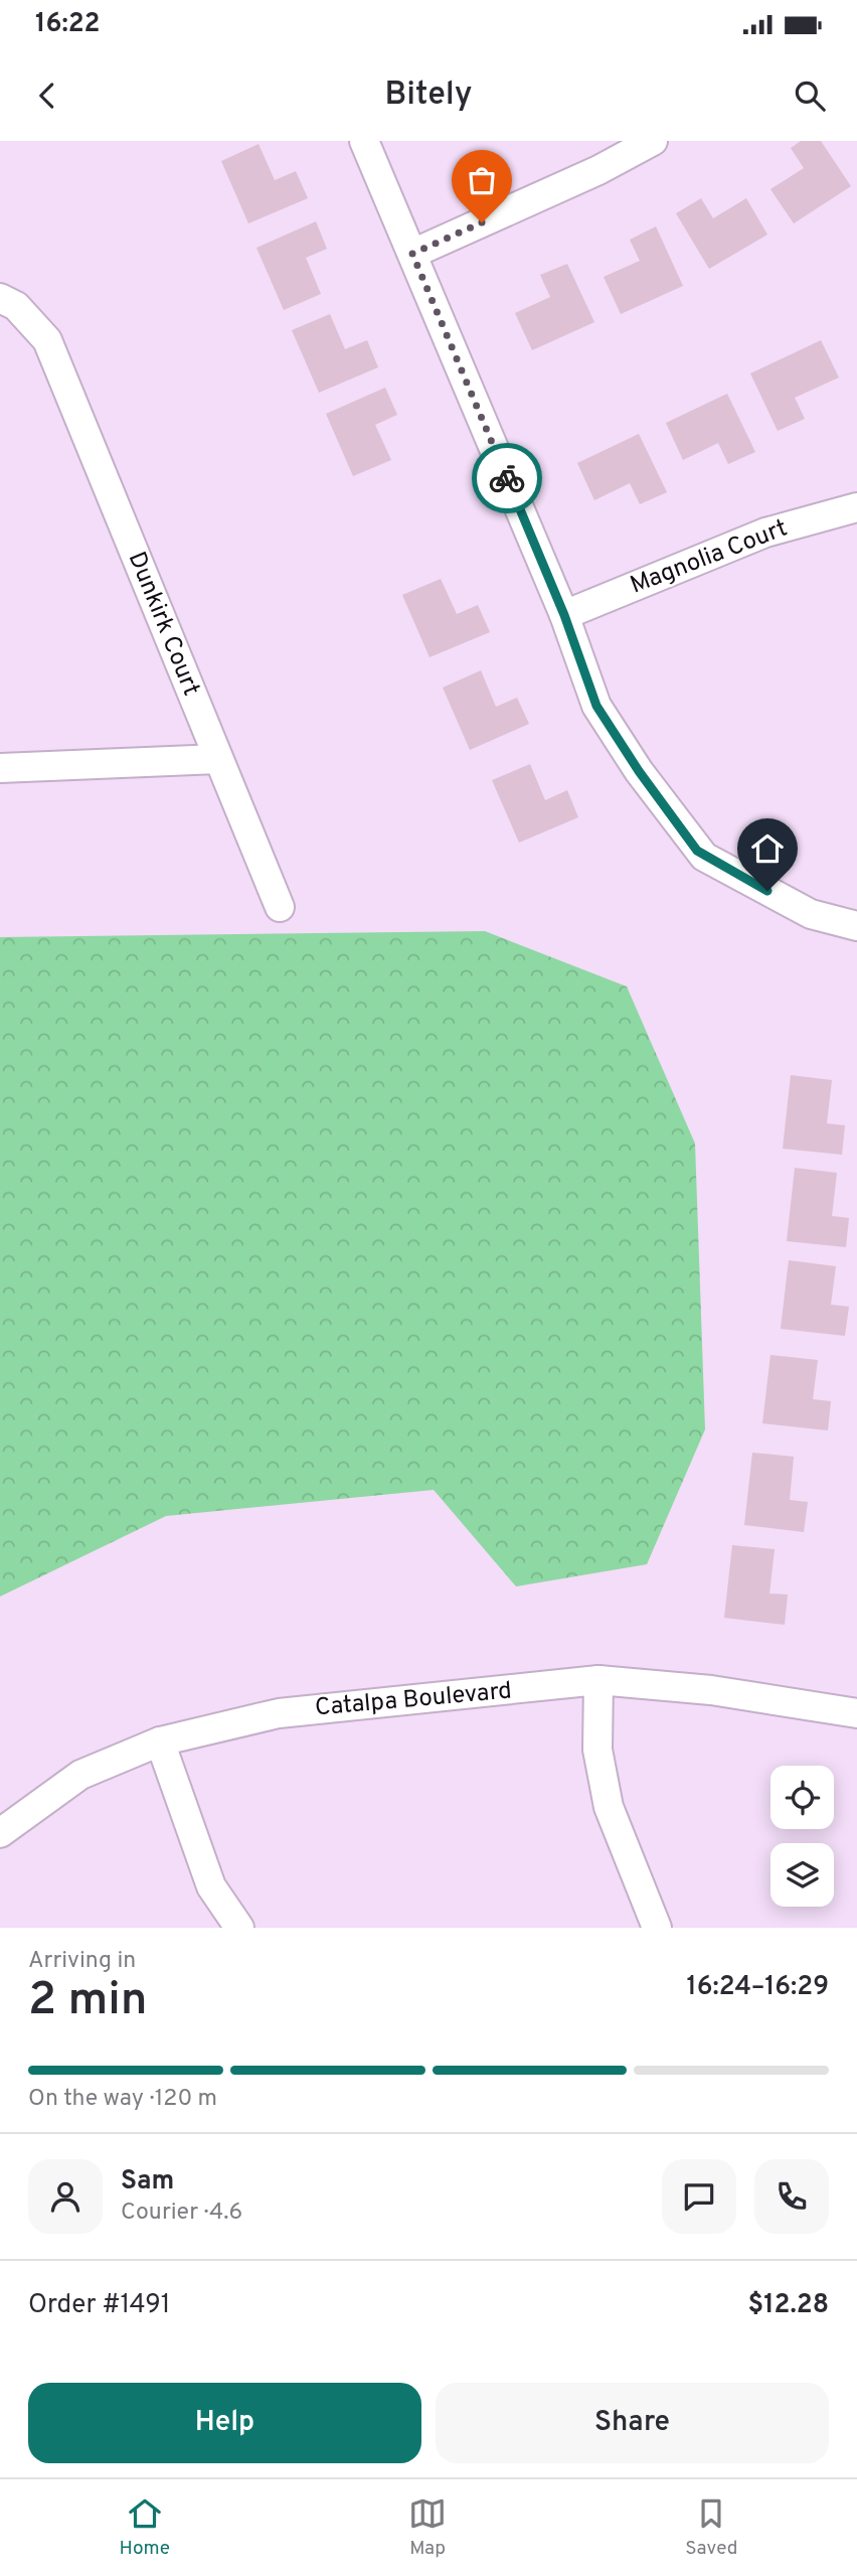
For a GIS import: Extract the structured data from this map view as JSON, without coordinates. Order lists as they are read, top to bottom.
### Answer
{
  "streets": {
    "street": ["Magnolia Court", "Dunkirk Court", "Catalpa Boulevard"]
  },
  "page": {
    "status": "16:22",
    "header": "Bitely",
    "heading": ["2 min", "Arriving in", "16:24–16:29"],
    "panel": [
      "Sam",
      "Courier · 4.6",
      "Order #1491",
      "$12.28"
    ],
    "bar": "On the way · 120 m",
    "buttons": ["Help", "Share"],
    "tabs": ["Home", "Map", "Saved"]
  }
}
